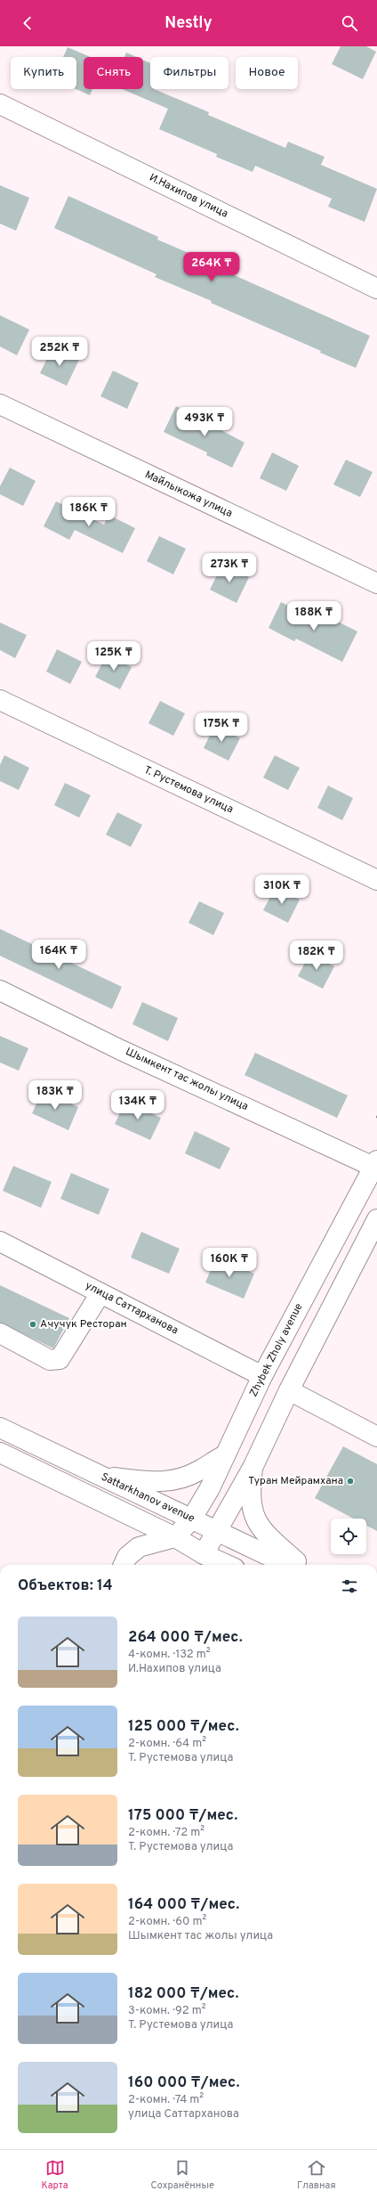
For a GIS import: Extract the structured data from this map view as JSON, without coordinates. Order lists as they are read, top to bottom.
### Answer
{
  "streets": {
    "street": [
      "И.Нахипов улица",
      "Майлыкожа улица",
      "Т. Рустемова улица",
      "Шымкент тас жолы улица",
      "улица Саттарханова",
      "Zhybek Zholy avenue",
      "Sattarkhanov avenue"
    ]
  },
  "crossings": [
    ["Шымкент тас жолы улица", "Zhybek Zholy avenue"],
    ["улица Саттарханова", "Zhybek Zholy avenue"],
    ["Zhybek Zholy avenue", "Sattarkhanov avenue"]
  ],
  "places": ["Ачучук Ресторан", "Туран Мейрамхана"],
  "page": {
    "header": "Nestly",
    "chip": [
      "Купить",
      "Снять",
      "Фильтры",
      "Новое"
    ],
    "price": [
      "264K ₸",
      "252K ₸",
      "493K ₸",
      "186K ₸",
      "273K ₸",
      "188K ₸",
      "125K ₸",
      "175K ₸",
      "310K ₸",
      "164K ₸",
      "182K ₸",
      "183K ₸",
      "134K ₸",
      "160K ₸"
    ],
    "heading": "Объектов: 14",
    "list": [
      {
        "name": "264 000 ₸/мес.",
        "note": "4-комн. · 132 m² · И.Нахипов улица"
      },
      {
        "name": "125 000 ₸/мес.",
        "note": "2-комн. · 64 m² · Т. Рустемова улица"
      },
      {
        "name": "175 000 ₸/мес.",
        "note": "2-комн. · 72 m² · Т. Рустемова улица"
      },
      {
        "name": "164 000 ₸/мес.",
        "note": "2-комн. · 60 m² · Шымкент тас жолы улица"
      },
      {
        "name": "182 000 ₸/мес.",
        "note": "3-комн. · 92 m² · Т. Рустемова улица"
      },
      {
        "name": "160 000 ₸/мес.",
        "note": "2-комн. · 74 m² · улица Саттарханова"
      }
    ],
    "tabs": ["Карта", "Сохранённые", "Главная"]
  }
}
